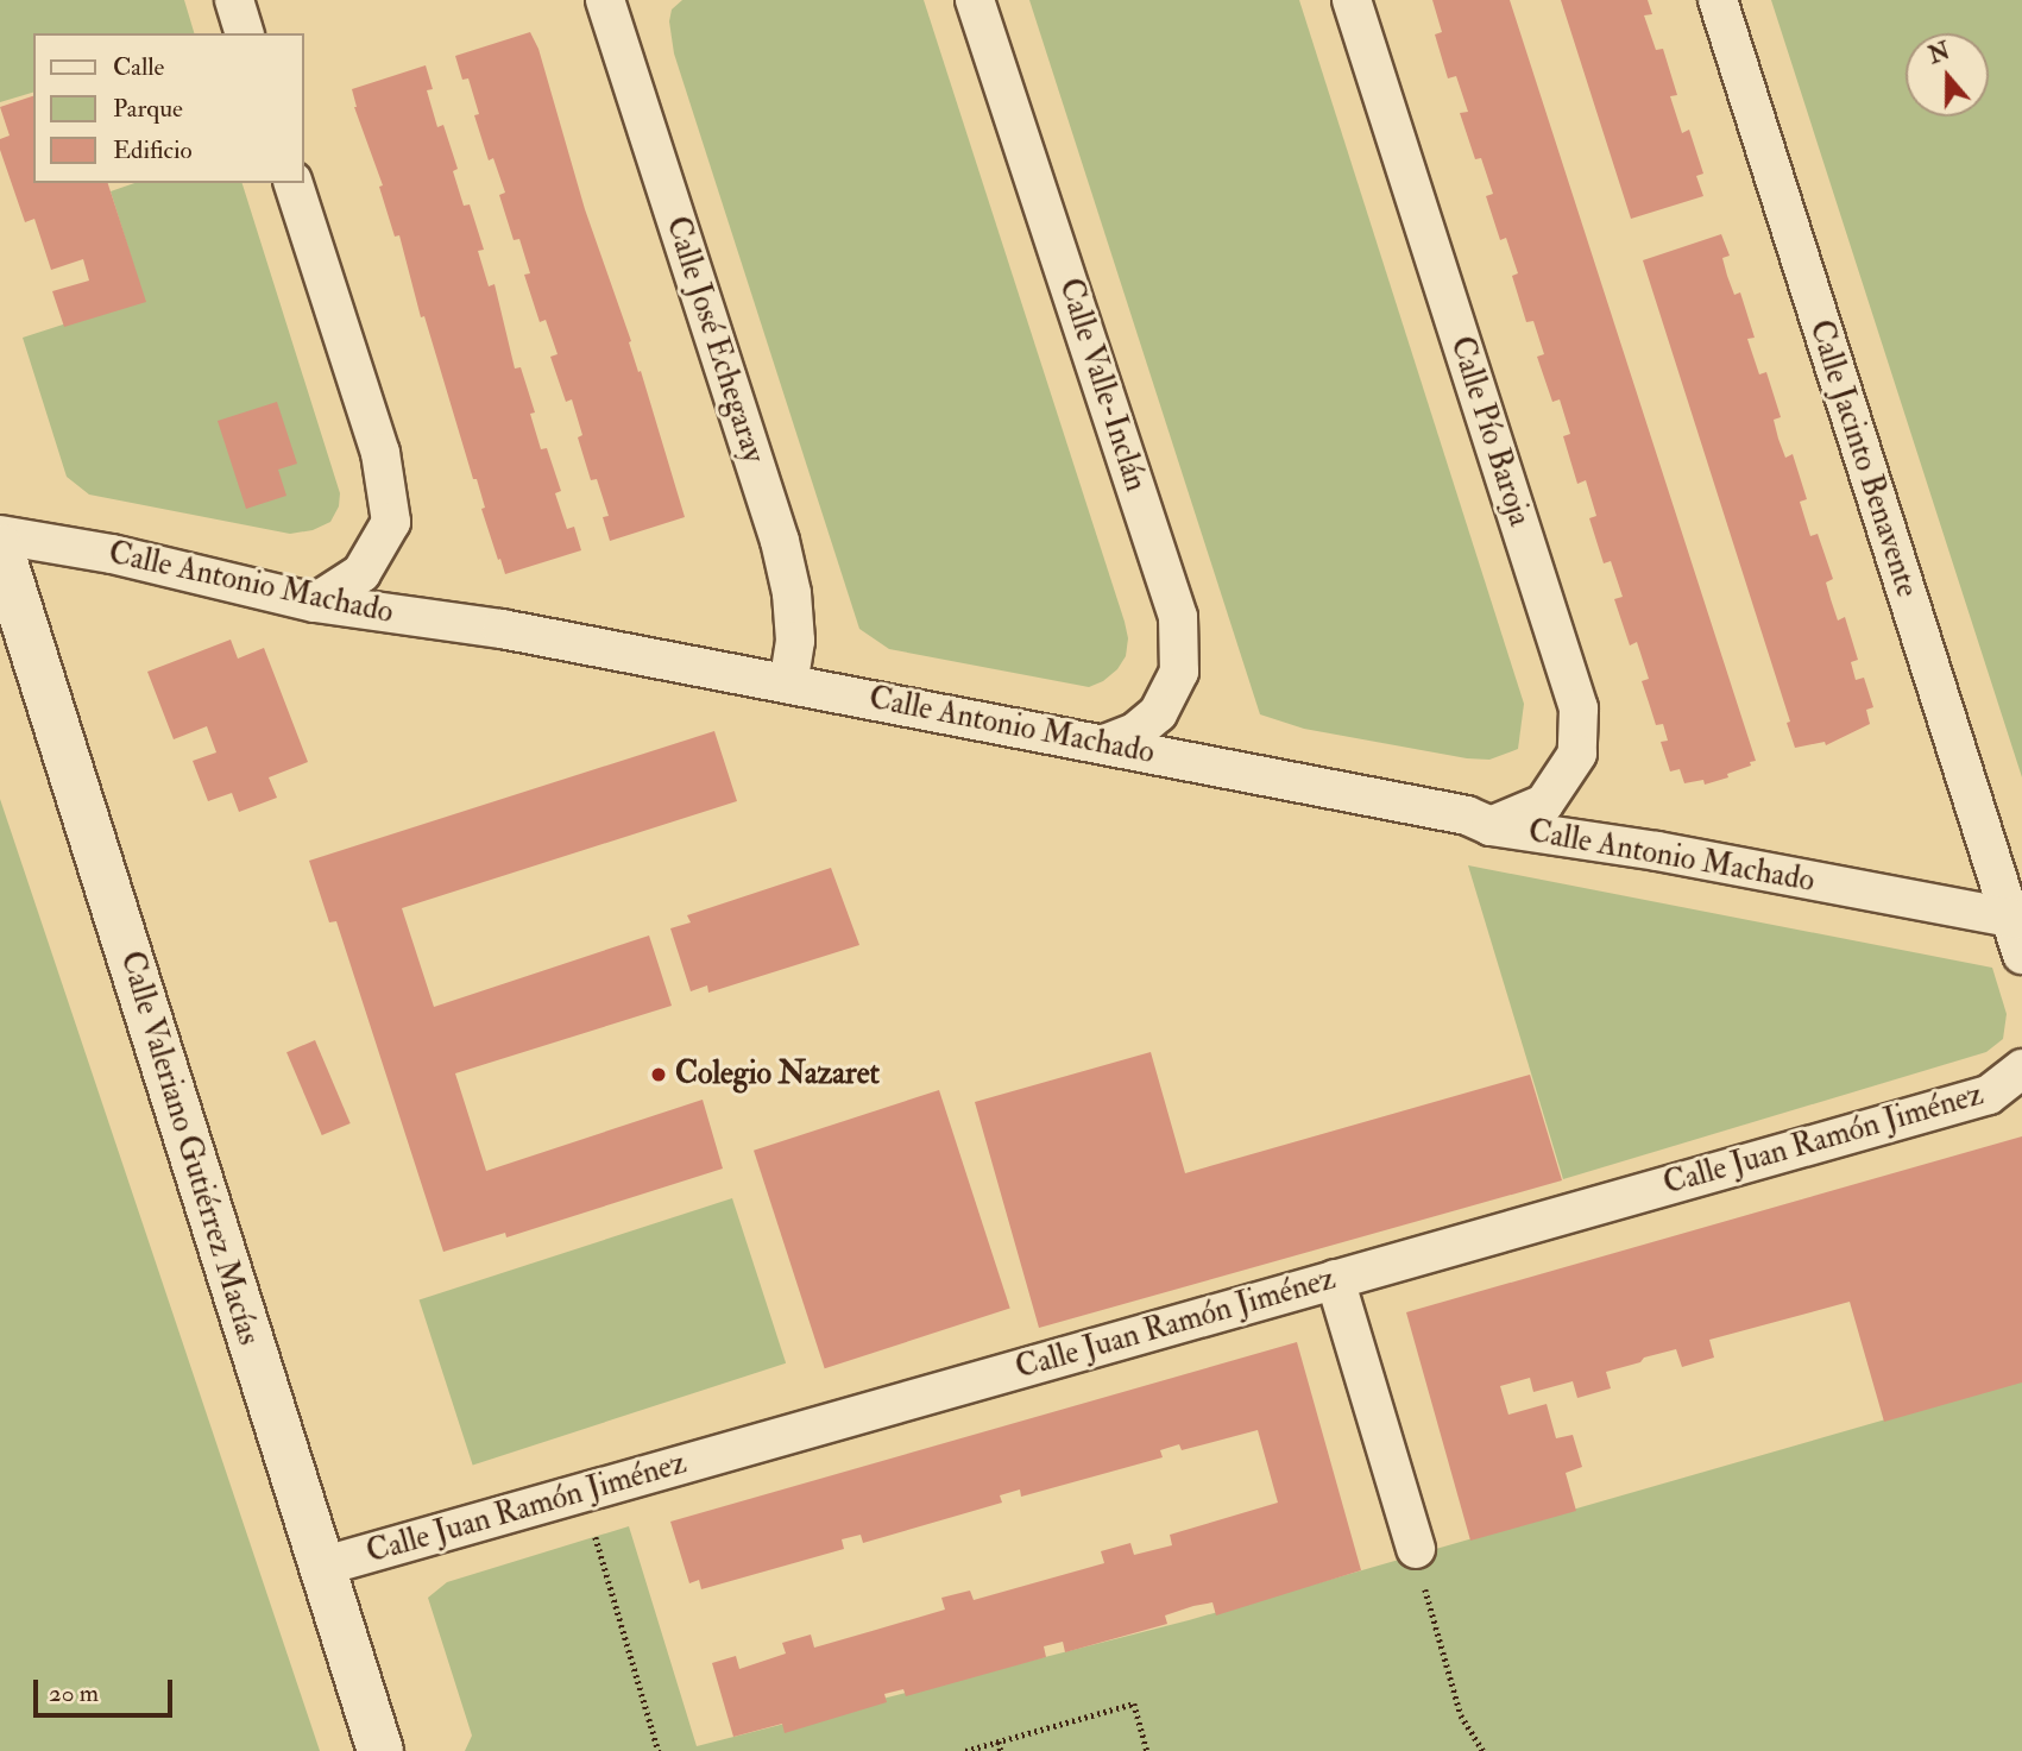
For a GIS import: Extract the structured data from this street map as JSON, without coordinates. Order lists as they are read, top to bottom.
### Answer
{
  "streets": {
    "main road": ["Calle Valeriano Gutiérrez Macías"],
    "street": [
      "Calle José Echegaray",
      "Calle Valle-Inclán",
      "Calle Pío Baroja",
      "Calle Jacinto Benavente",
      "Calle Antonio Machado",
      "Calle Juan Ramón Jiménez"
    ]
  },
  "crossings": [
    ["Calle José Echegaray", "Calle Antonio Machado"],
    ["Calle Valle-Inclán", "Calle Antonio Machado"],
    ["Calle Pío Baroja", "Calle Antonio Machado"],
    ["Calle Jacinto Benavente", "Calle Antonio Machado"],
    ["Calle Juan Ramón Jiménez", "Calle Valeriano Gutiérrez Macías"]
  ],
  "places": ["Colegio Nazaret"],
  "legend": ["Calle", "Parque", "Edificio"],
  "scale_bar": "20 m",
  "north": "top"
}
